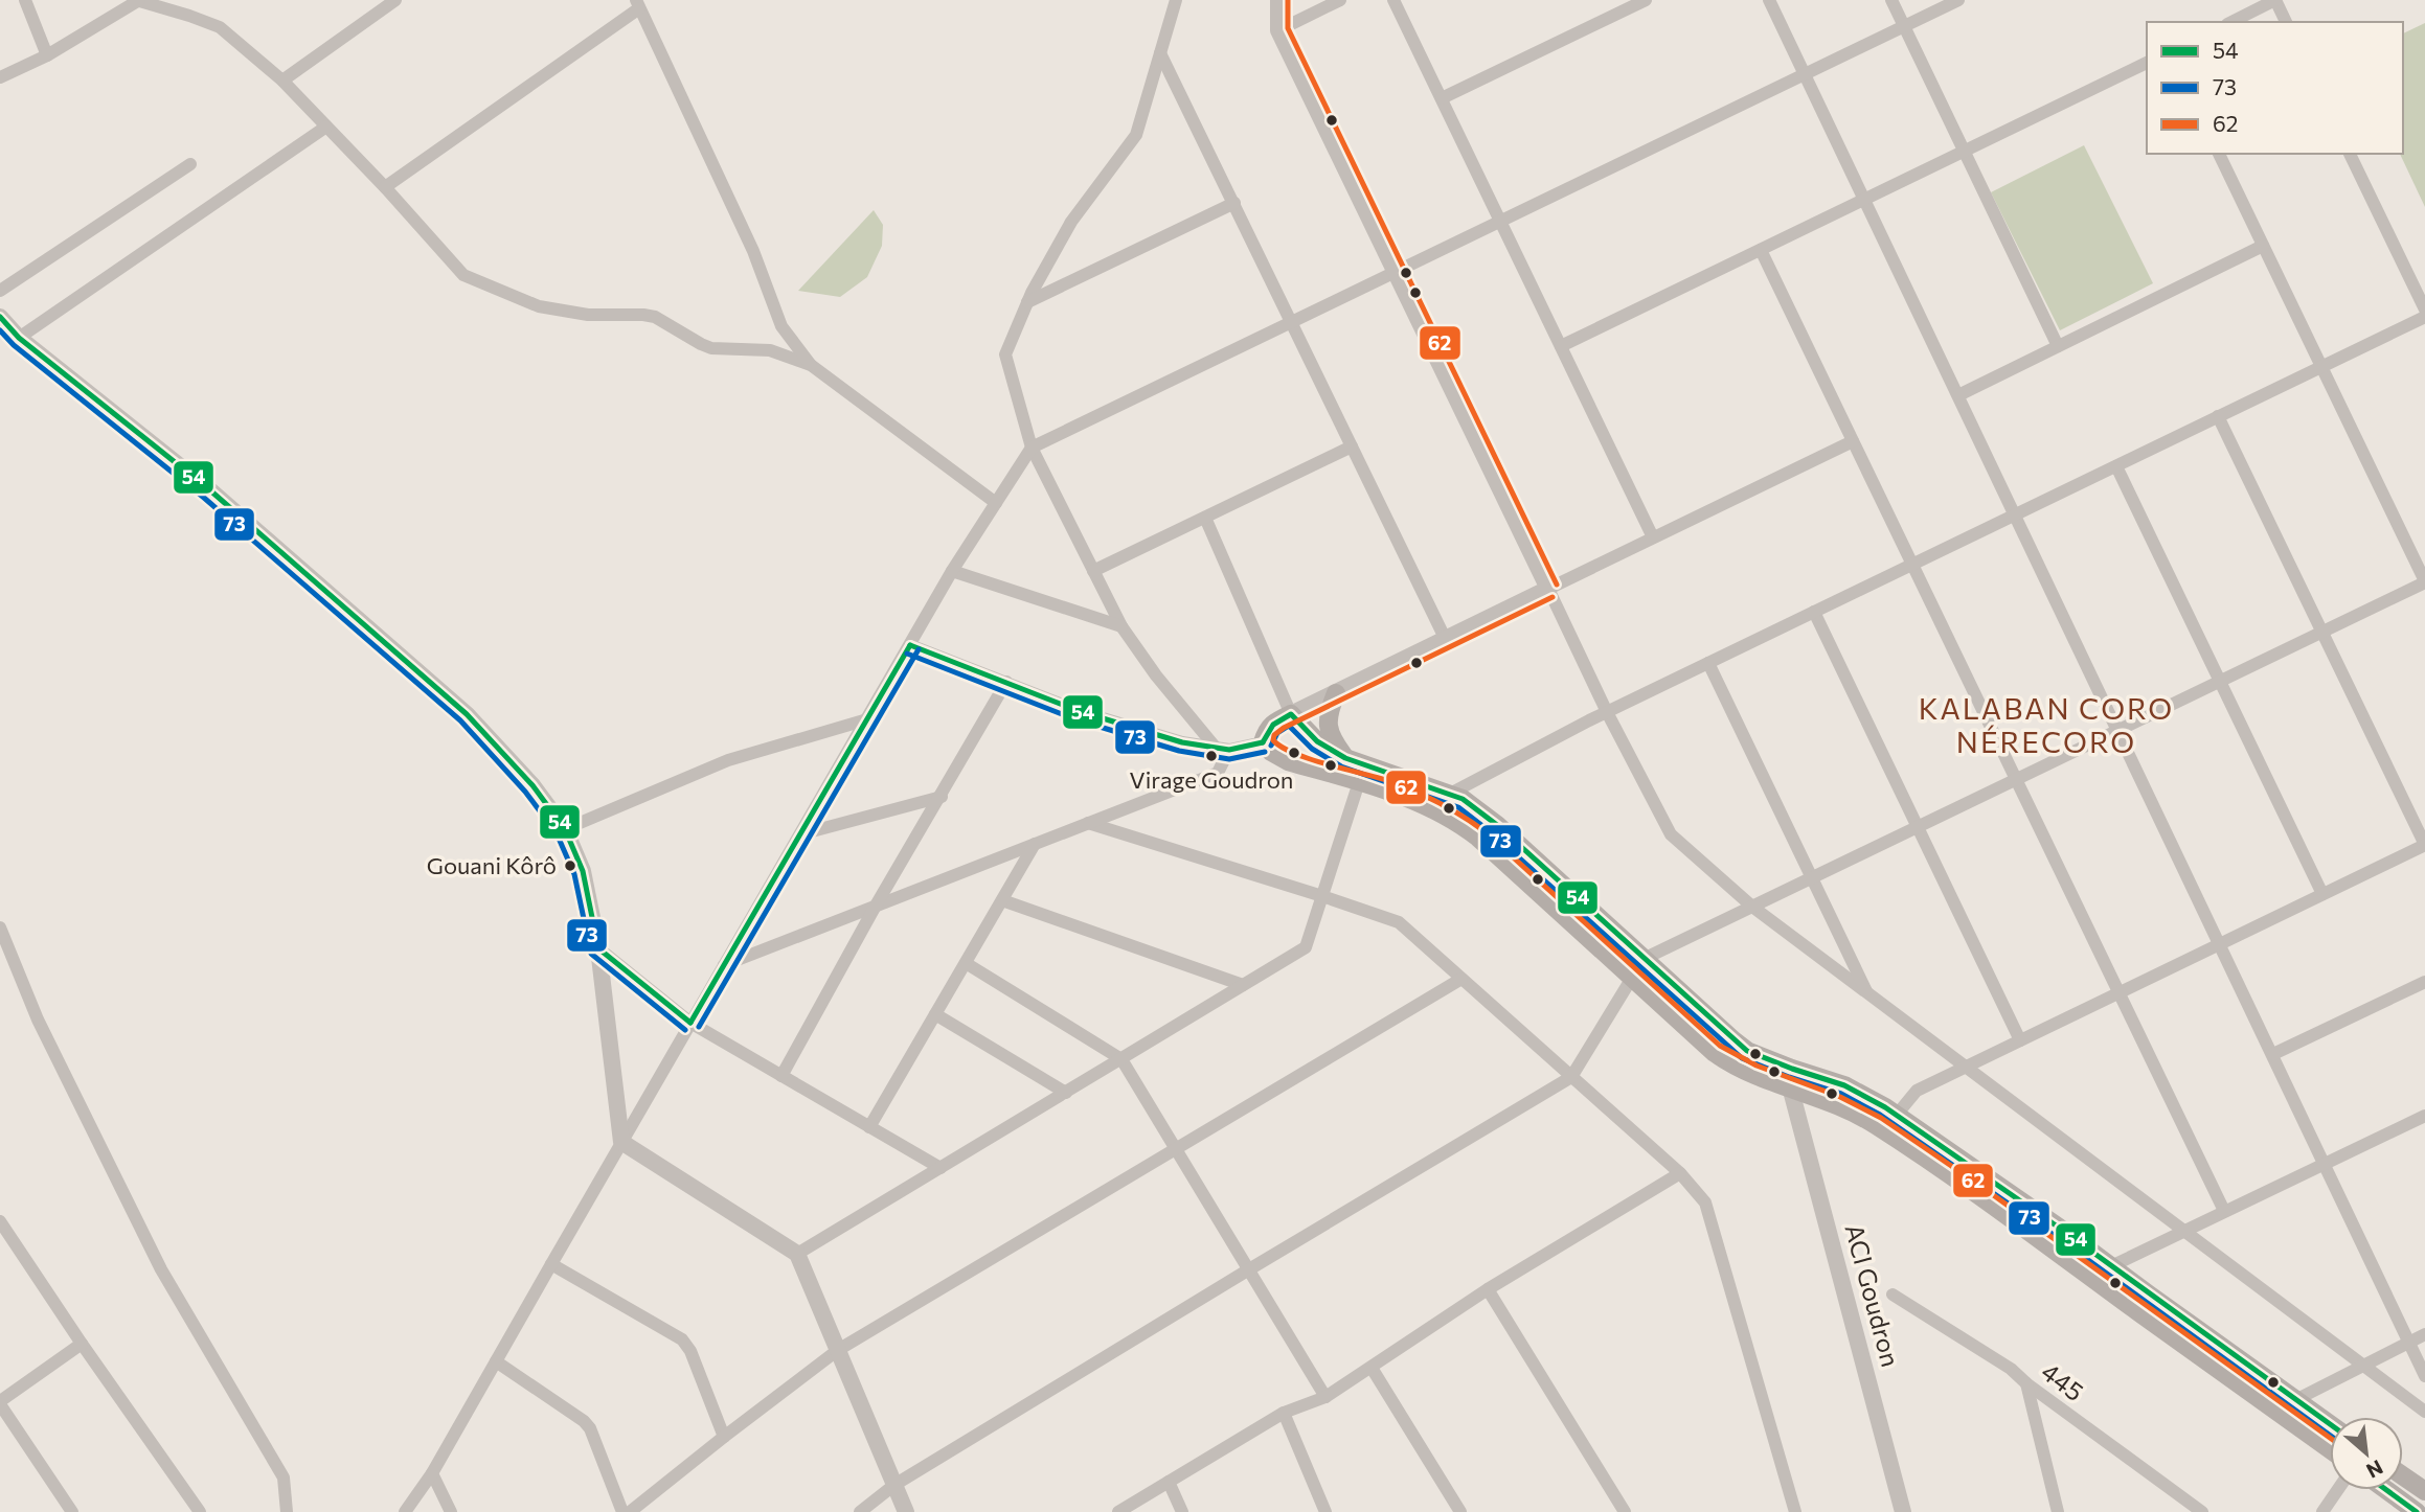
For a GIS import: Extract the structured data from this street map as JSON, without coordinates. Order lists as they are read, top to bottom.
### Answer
{
  "streets": {
    "street": ["ACI Goudron", "445"]
  },
  "districts": ["KALABAN CORO NÉRECORO"],
  "places": ["Virage Goudron", "Gouani Kôrô"],
  "lines": ["transit line 62", "transit line 54", "transit line 73"],
  "legend": ["54", "73", "62"],
  "north": "bottom right"
}
